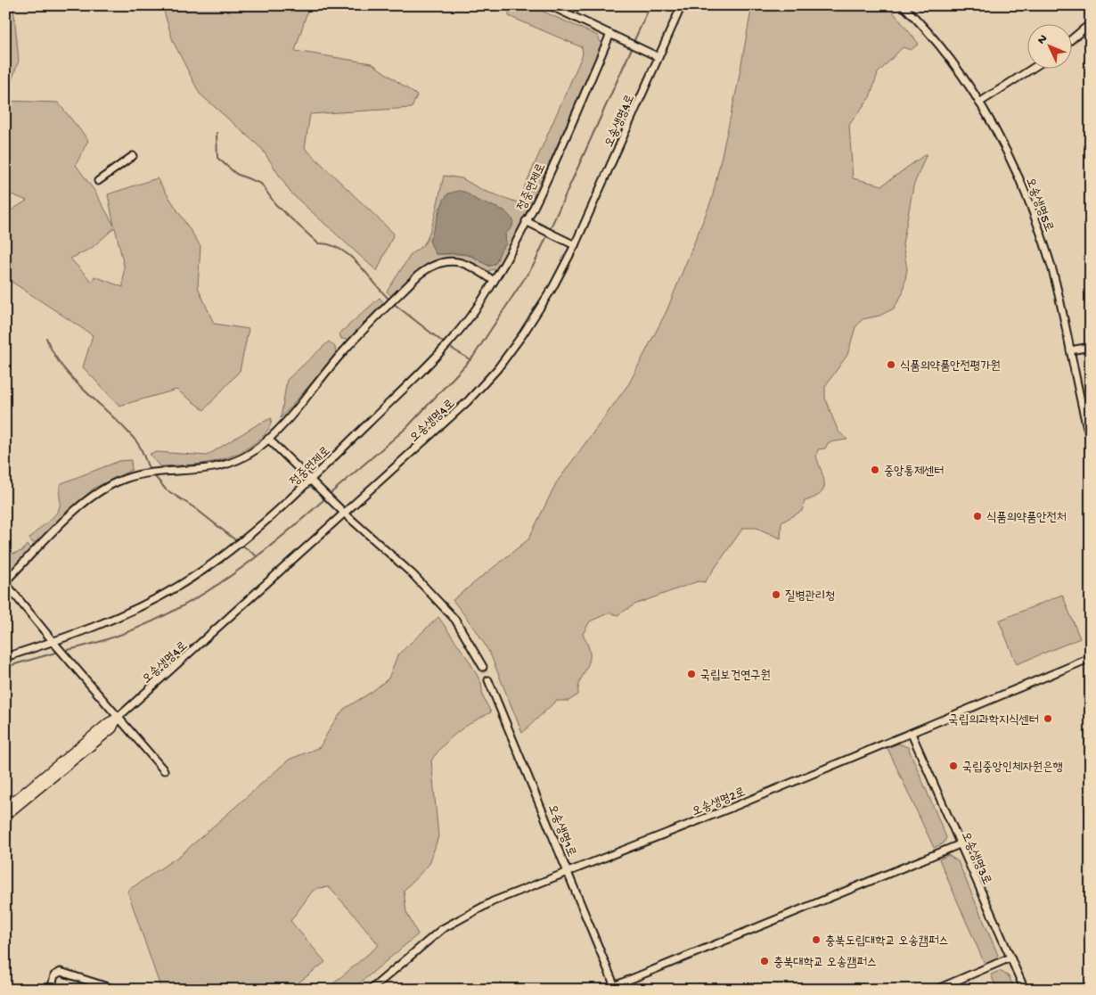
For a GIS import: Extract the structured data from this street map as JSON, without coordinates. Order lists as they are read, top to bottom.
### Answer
{
  "streets": {
    "street": [
      "오송생명4로",
      "정중연제로",
      "오송생명5로",
      "오송생명2로",
      "오송생명1로",
      "오송생명3로"
    ]
  },
  "crossings": [
    ["오송생명2로", "오송생명1로"],
    ["오송생명2로", "오송생명3로"]
  ],
  "places": [
    "식품의약품안전평가원",
    "중앙통제센터",
    "식품의약품안전처",
    "질병관리청",
    "국립보건연구원",
    "국립의과학지식센터",
    "국립중앙인체자원은행",
    "충북도립대학교 오송캠퍼스",
    "충북대학교 오송캠퍼스"
  ],
  "north": "top left"
}
